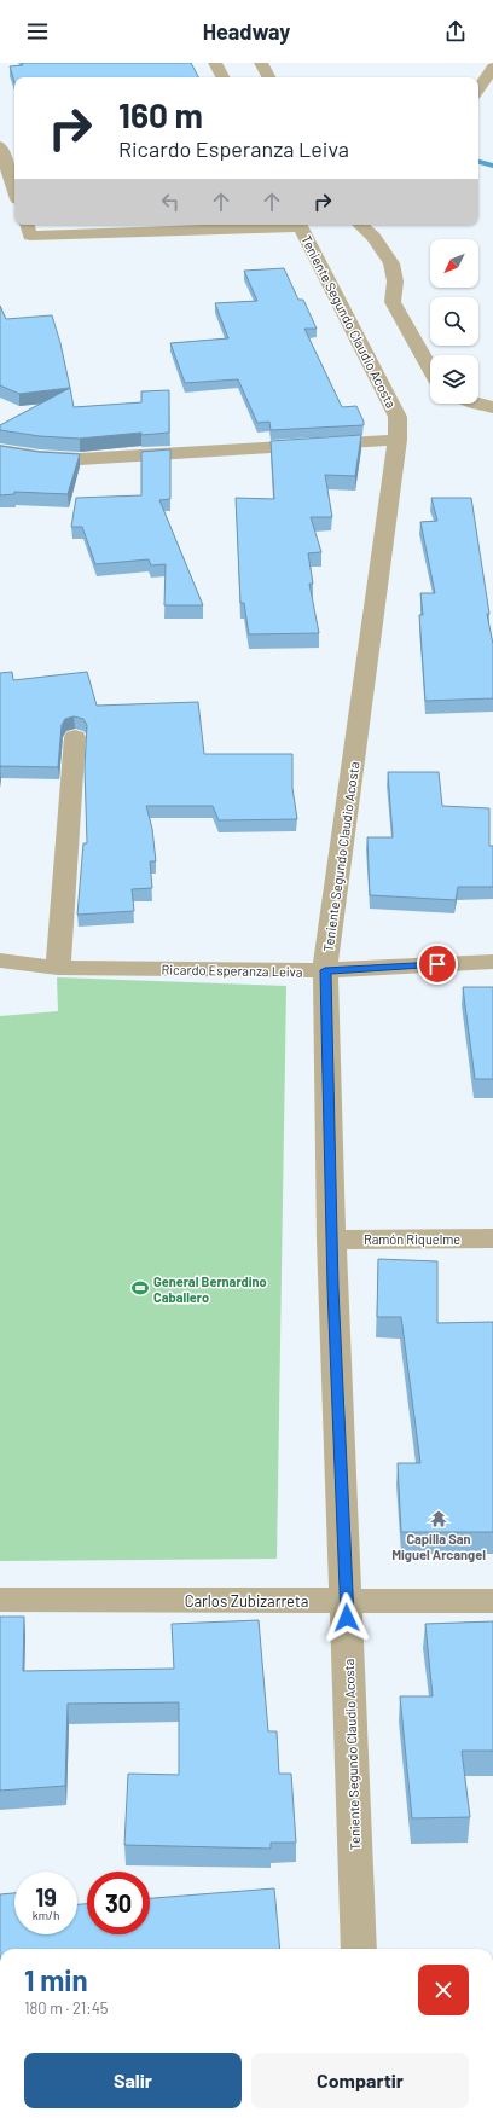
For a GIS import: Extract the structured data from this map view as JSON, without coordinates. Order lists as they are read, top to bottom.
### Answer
{
  "streets": {
    "street": [
      "Teniente Segundo Claudio Acosta",
      "Ricardo Esperanza Leiva",
      "Ramón Riquelme",
      "Carlos Zubizarreta"
    ]
  },
  "crossings": [
    ["Teniente Segundo Claudio Acosta", "Ricardo Esperanza Leiva"],
    ["Teniente Segundo Claudio Acosta", "Ramón Riquelme"],
    ["Teniente Segundo Claudio Acosta", "Carlos Zubizarreta"]
  ],
  "places": {
    "sports": ["General Bernardino Caballero"],
    "temple": ["Capilla San Miguel Arcangel"]
  },
  "north": "bottom left",
  "page": {
    "header": "Headway",
    "turn": ["160 m", "Ricardo Esperanza Leiva"],
    "speed": "19 km/h",
    "limit": "30",
    "heading": ["1 min", "180 m · 21:45"],
    "buttons": ["Salir", "Compartir"]
  }
}
